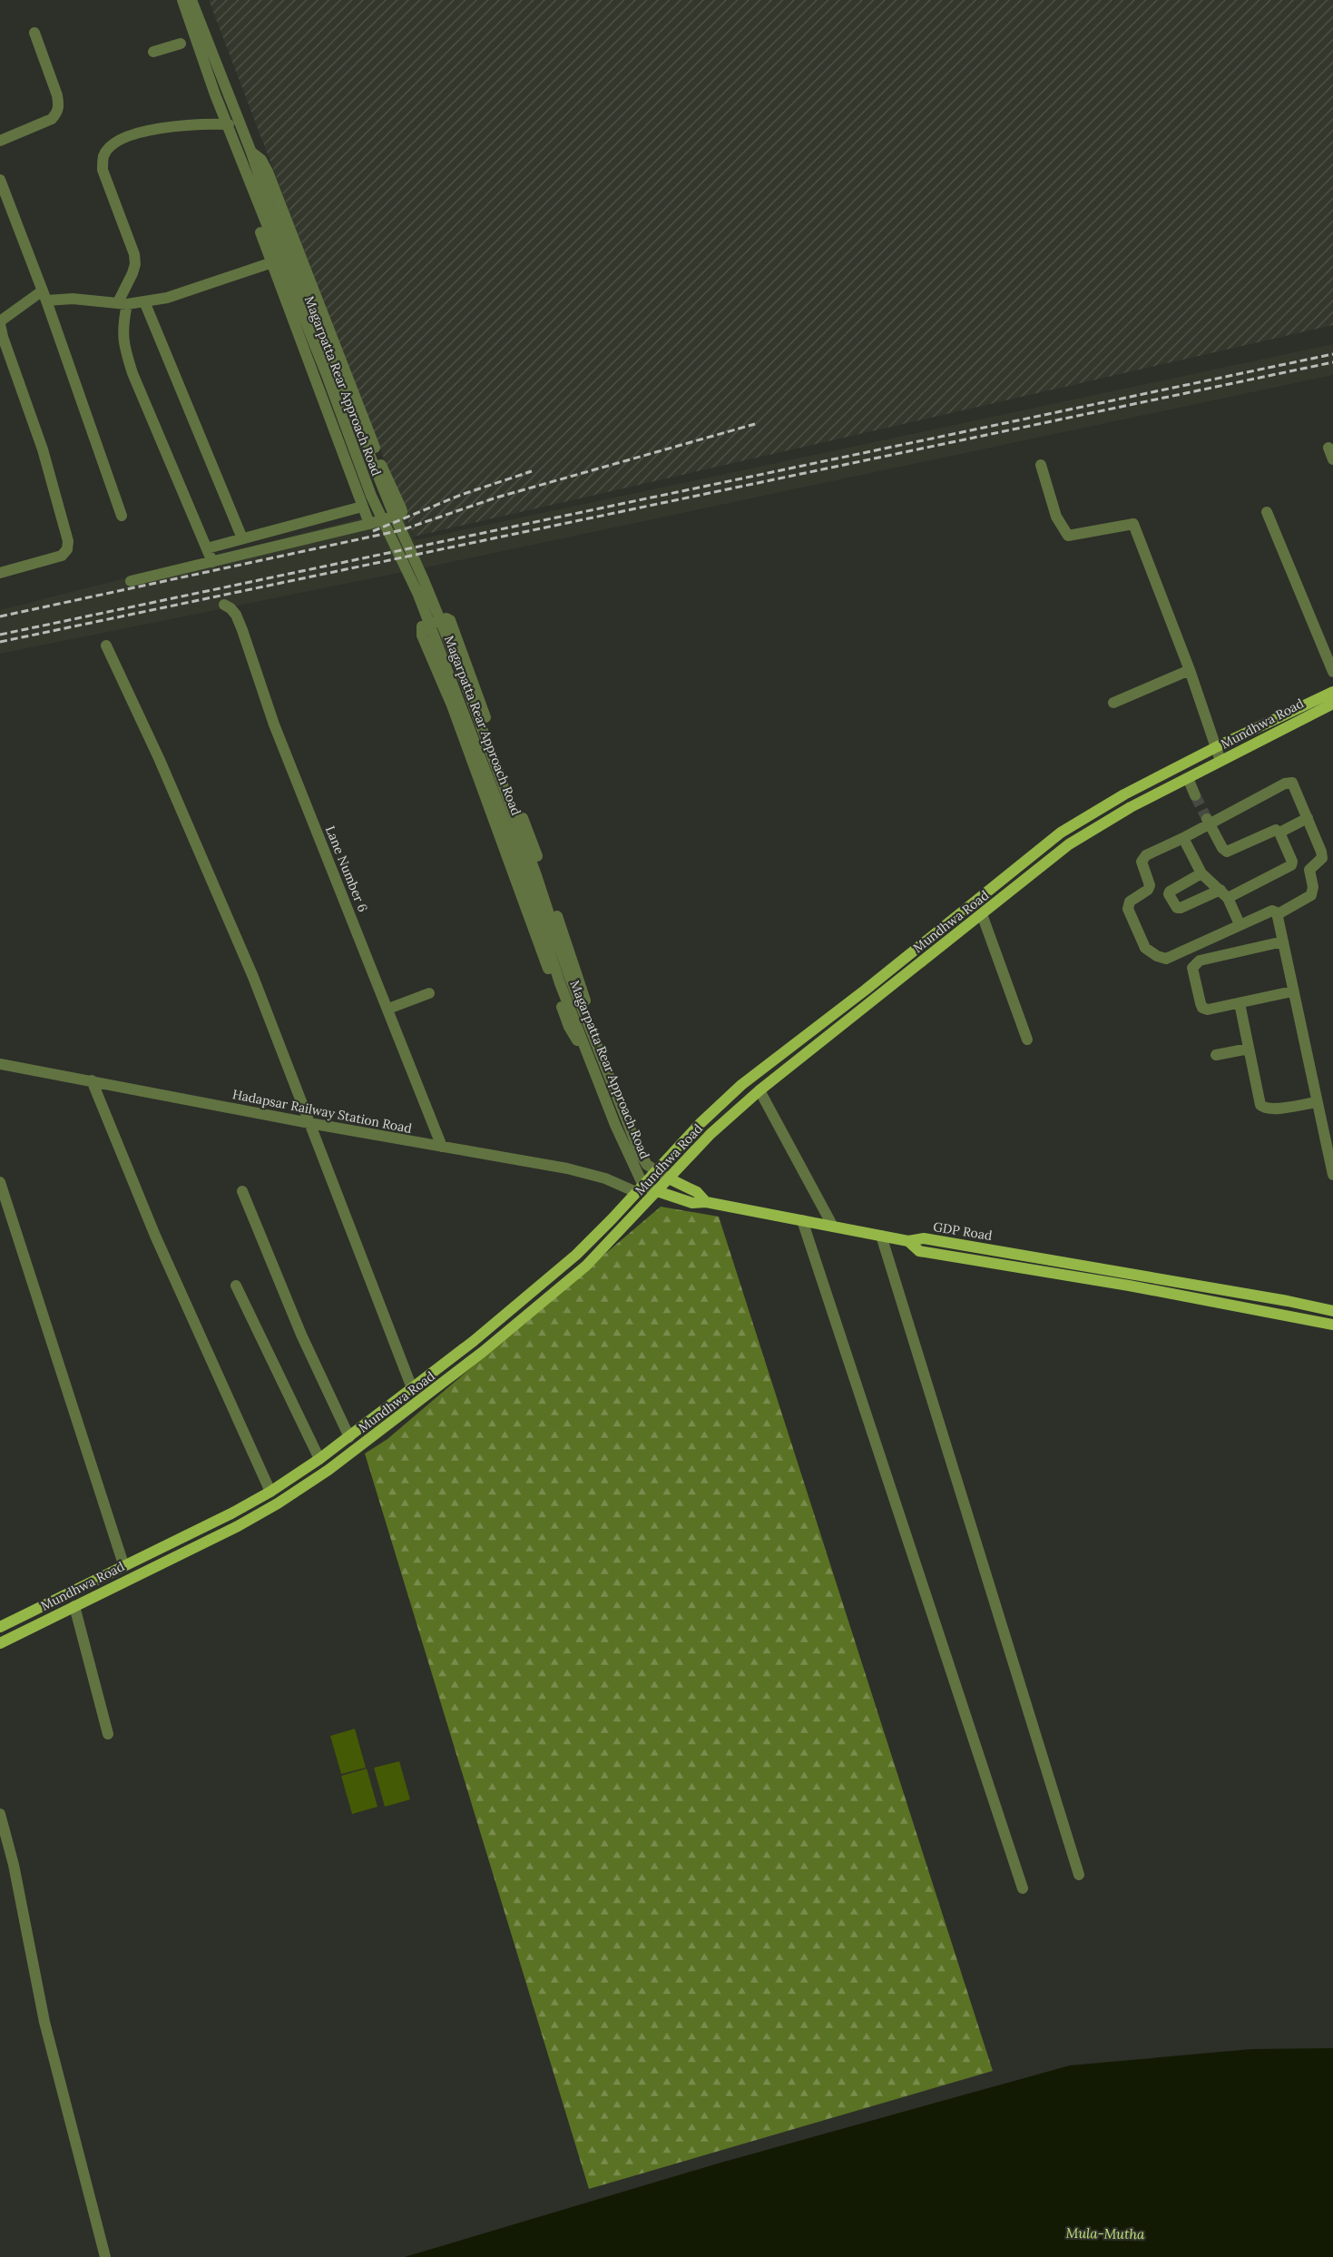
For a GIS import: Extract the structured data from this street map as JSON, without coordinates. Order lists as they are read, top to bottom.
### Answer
{
  "streets": {
    "main road": ["Magarpatta Rear Approach Road", "Mundhwa Road", "GDP Road"],
    "street": ["Lane Number 6", "Hadapsar Railway Station Road"]
  },
  "crossings": [
    ["Magarpatta Rear Approach Road", "Mundhwa Road"],
    ["Magarpatta Rear Approach Road", "Hadapsar Railway Station Road"],
    ["Mundhwa Road", "Hadapsar Railway Station Road"],
    ["Lane Number 6", "Hadapsar Railway Station Road"]
  ],
  "water": ["Mula-Mutha"]
}
